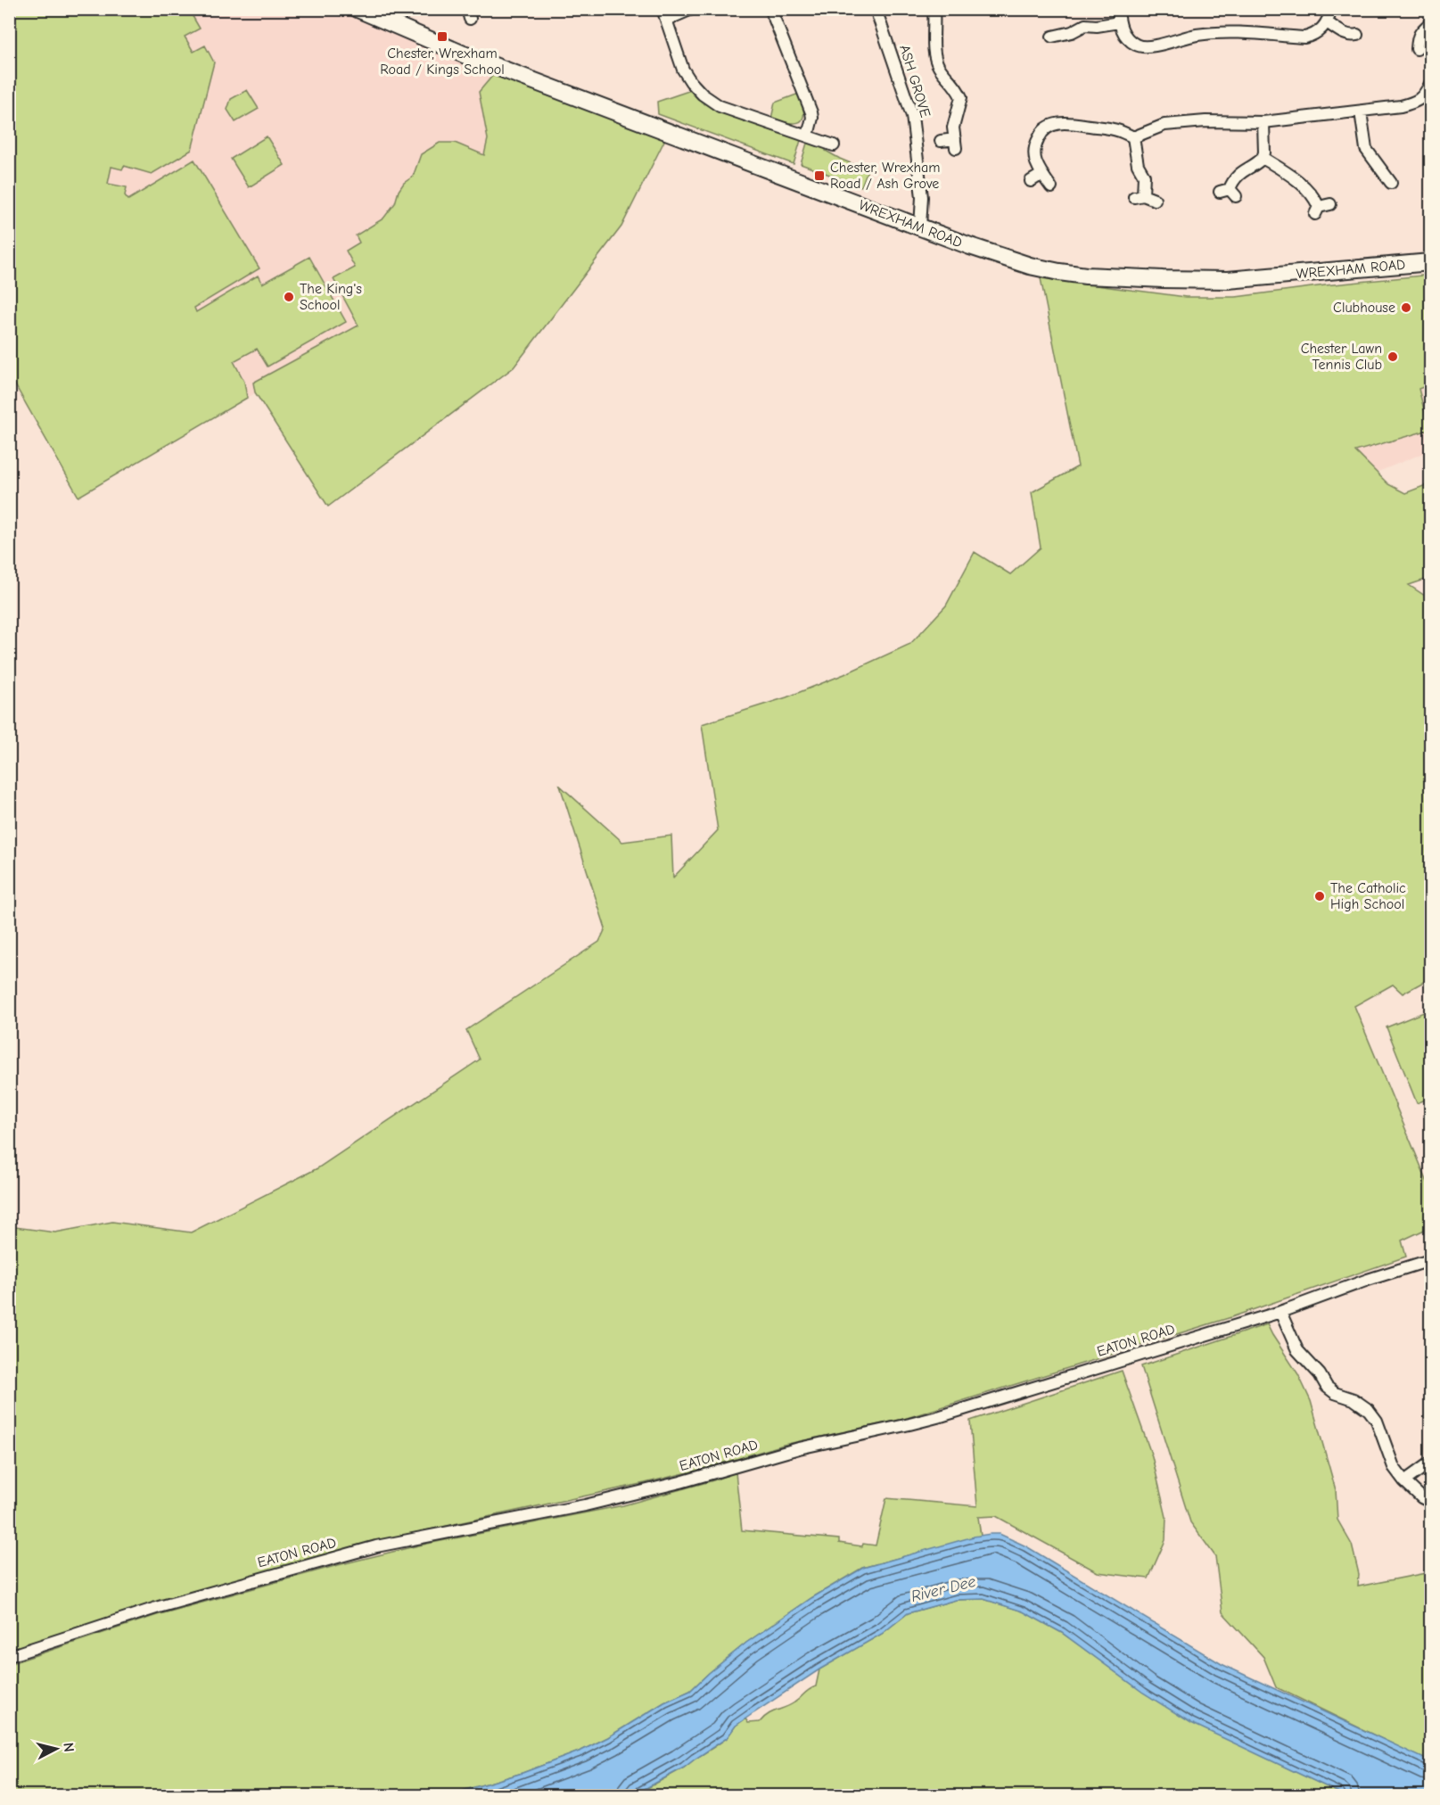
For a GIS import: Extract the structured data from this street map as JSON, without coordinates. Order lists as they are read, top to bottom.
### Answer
{
  "streets": {
    "highway": ["WREXHAM ROAD"],
    "street": ["ASH GROVE", "EATON ROAD"]
  },
  "crossings": [
    ["ASH GROVE", "WREXHAM ROAD"]
  ],
  "water": ["River Dee"],
  "places": {
    "transit": ["Chester, Wrexham Road / Kings School", "Chester, Wrexham Road / Ash Grove"],
    "other": [
      "The King's School",
      "Clubhouse",
      "Chester Lawn Tennis Club",
      "The Catholic High School"
    ]
  },
  "north": "right"
}
